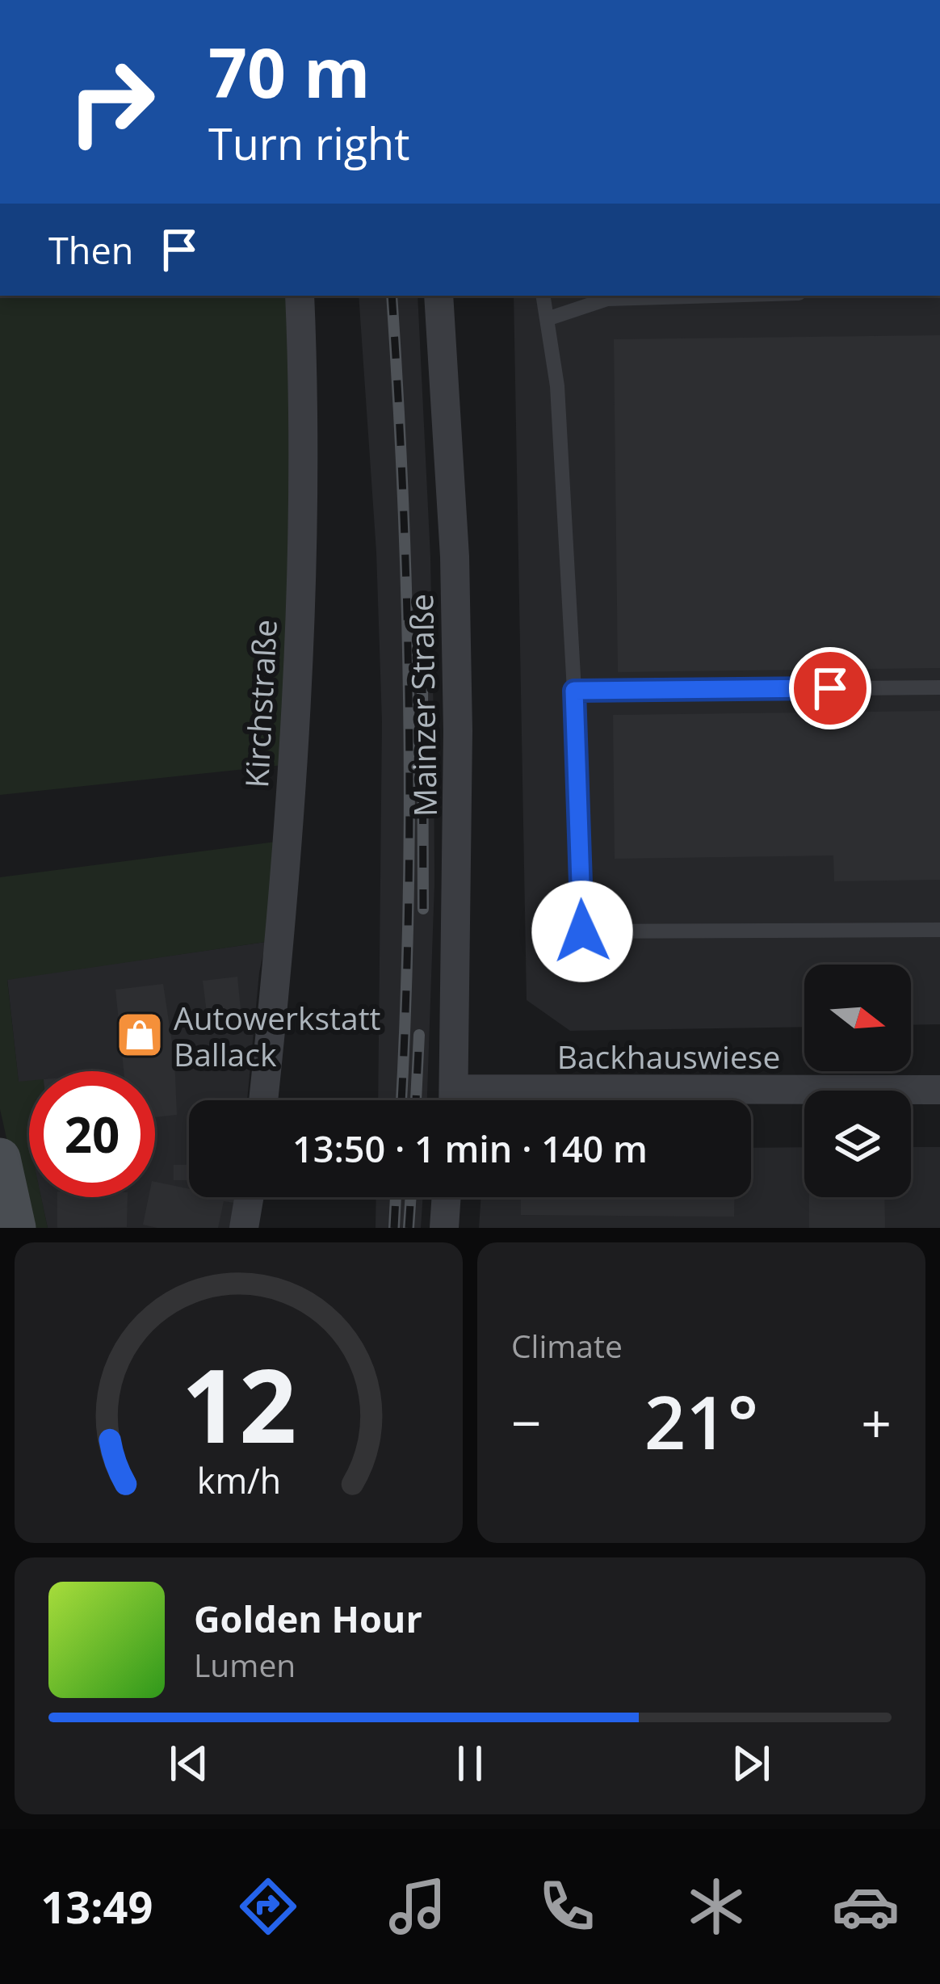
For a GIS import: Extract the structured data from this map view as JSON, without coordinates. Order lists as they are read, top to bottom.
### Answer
{
  "streets": {
    "street": ["Kirchstraße", "Mainzer Straße", "Backhauswiese"]
  },
  "places": {
    "shop": ["Autowerkstatt Ballack"]
  },
  "north": "right",
  "page": {
    "turn": ["70 m", "Turn right"],
    "then": "Then",
    "limit": "20",
    "trip": "13:50 · 1 min · 140 m",
    "tile": "Climate",
    "heat": ["−", "21°", "+"],
    "song": ["Golden Hour", "Lumen"],
    "tabs": "13:49",
    "gauge": ["12", "km/h"]
  }
}
